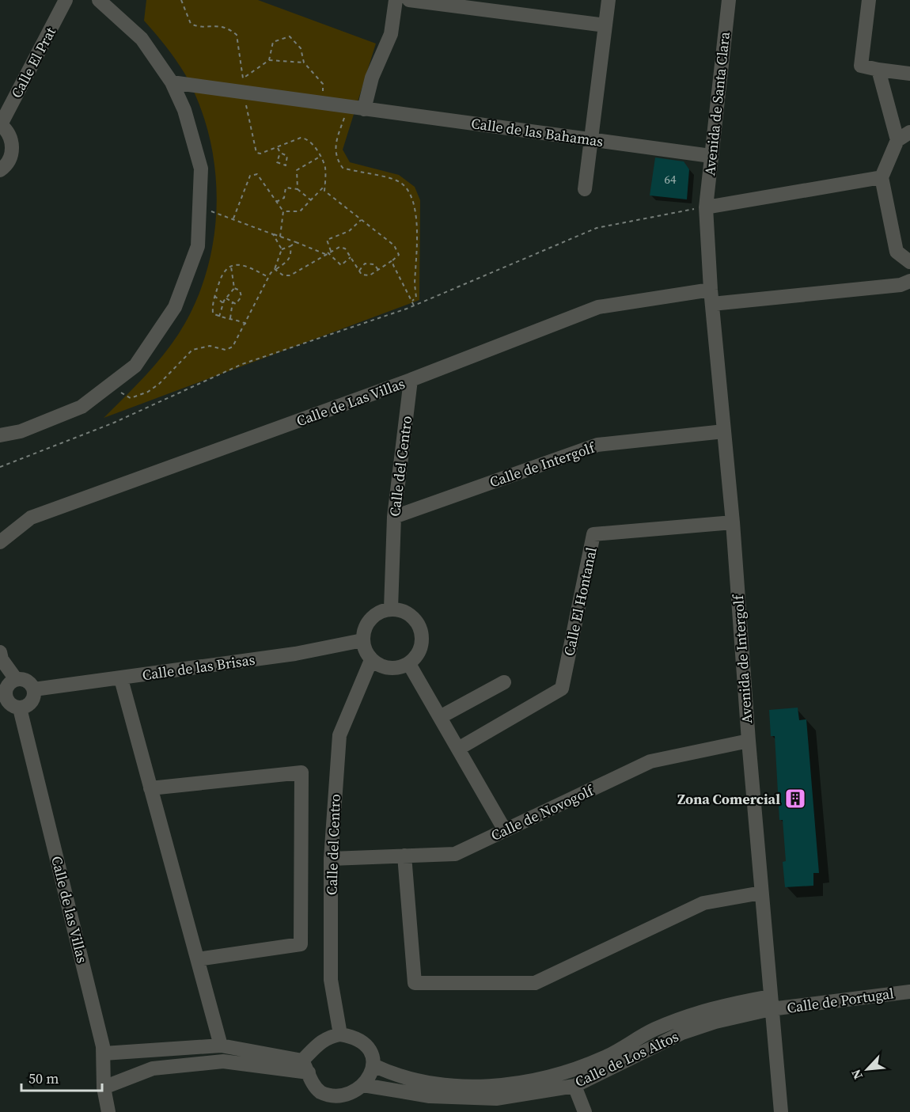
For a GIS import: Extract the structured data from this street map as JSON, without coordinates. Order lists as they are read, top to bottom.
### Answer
{
  "streets": {
    "street": [
      "Calle El Prat",
      "Avenida de Santa Clara",
      "Calle de las Bahamas",
      "Calle de Las Villas",
      "Calle de Intergolf",
      "Calle del Centro",
      "Calle El Hontanal",
      "Avenida de Intergolf",
      "Calle de las Brisas",
      "Calle de Novogolf",
      "Calle de las Villas",
      "Calle de Portugal",
      "Calle de Los Altos"
    ]
  },
  "crossings": [
    ["Avenida de Santa Clara", "Calle de las Bahamas"],
    ["Avenida de Santa Clara", "Avenida de Intergolf"],
    ["Calle de Las Villas", "Calle del Centro"],
    ["Calle de Las Villas", "Avenida de Intergolf"],
    ["Calle de Intergolf", "Calle del Centro"],
    ["Calle de Intergolf", "Avenida de Intergolf"],
    ["Calle del Centro", "Calle de las Brisas"],
    ["Calle del Centro", "Calle de Novogolf"],
    ["Calle del Centro", "Calle de Los Altos"],
    ["Calle El Hontanal", "Avenida de Intergolf"],
    ["Avenida de Intergolf", "Calle de Novogolf"],
    ["Avenida de Intergolf", "Calle de Portugal"],
    ["Avenida de Intergolf", "Calle de Los Altos"],
    ["Calle de las Brisas", "Calle de las Villas"],
    ["Calle de Portugal", "Calle de Los Altos"]
  ],
  "places": {
    "building": ["Zona Comercial"]
  },
  "house_numbers": ["64"],
  "scale_bar": "50 m",
  "north": "bottom left"
}
